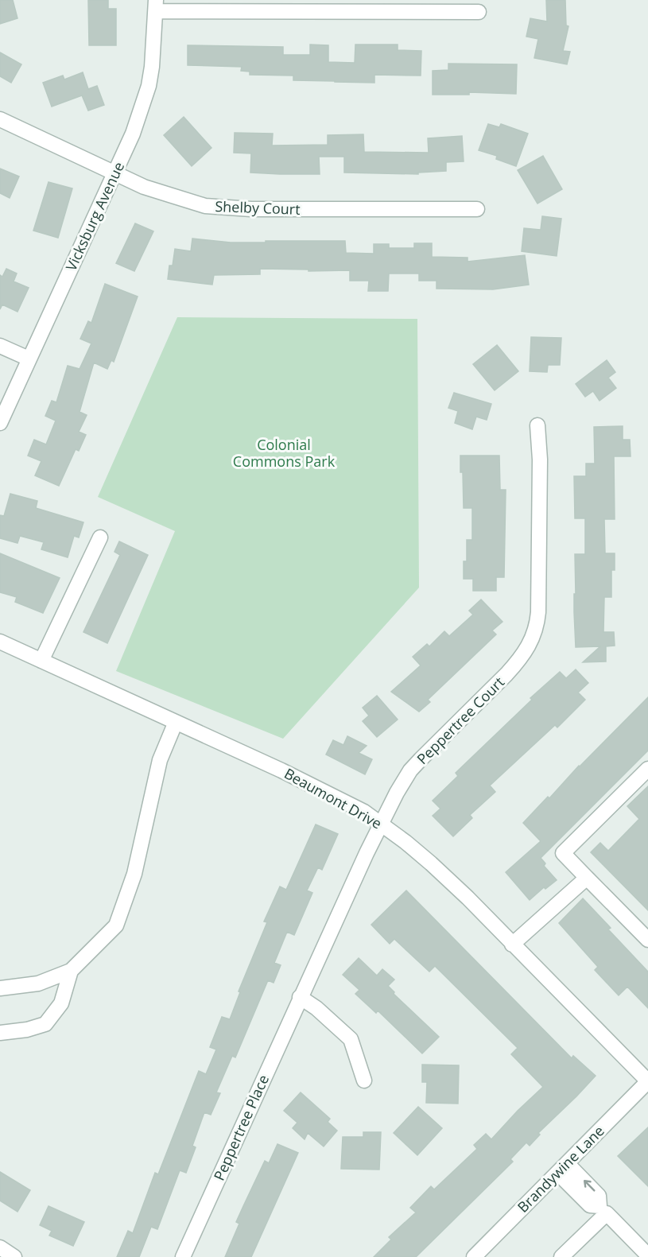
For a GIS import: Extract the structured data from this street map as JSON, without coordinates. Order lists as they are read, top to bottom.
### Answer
{
  "streets": {
    "street": [
      "Shelby Court",
      "Vicksburg Avenue",
      "Peppertree Court",
      "Beaumont Drive",
      "Peppertree Place",
      "Brandywine Lane"
    ]
  },
  "crossings": [
    ["Shelby Court", "Vicksburg Avenue"],
    ["Peppertree Court", "Beaumont Drive"],
    ["Peppertree Court", "Peppertree Place"],
    ["Beaumont Drive", "Brandywine Lane"]
  ],
  "parks": ["Colonial Commons Park"]
}
